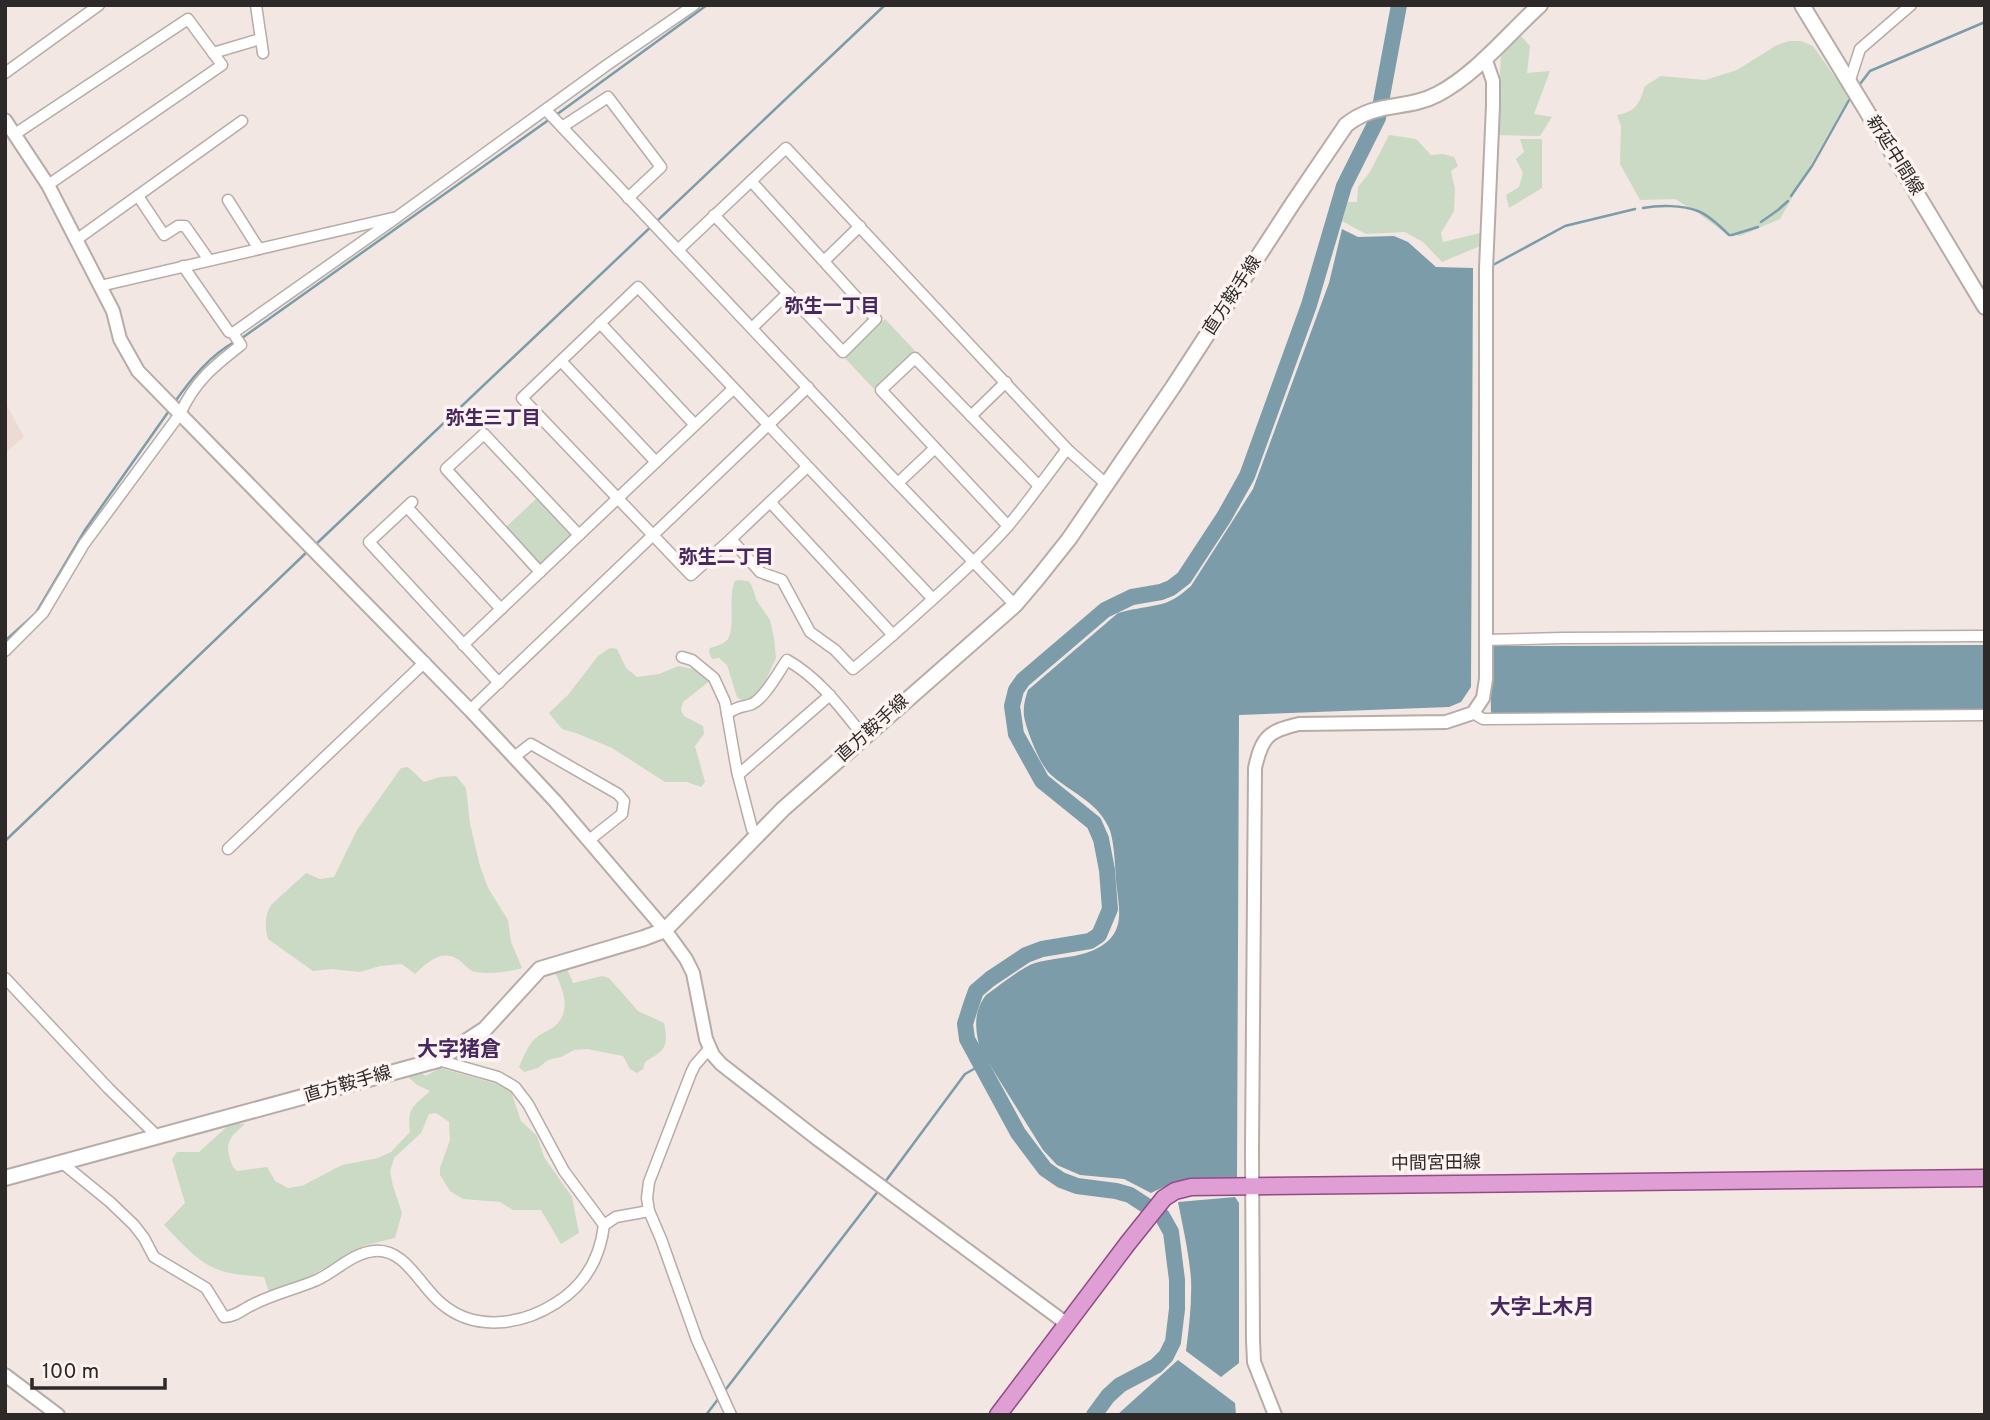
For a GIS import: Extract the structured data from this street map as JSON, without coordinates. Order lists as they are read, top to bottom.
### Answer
{
  "streets": {
    "main road": ["新延中間線", "直方鞍手線", "中間宮田線"]
  },
  "districts": [
    "弥生一丁目",
    "弥生三丁目",
    "弥生二丁目",
    "大字猪倉",
    "大字上木月"
  ],
  "scale_bar": "100 m"
}
